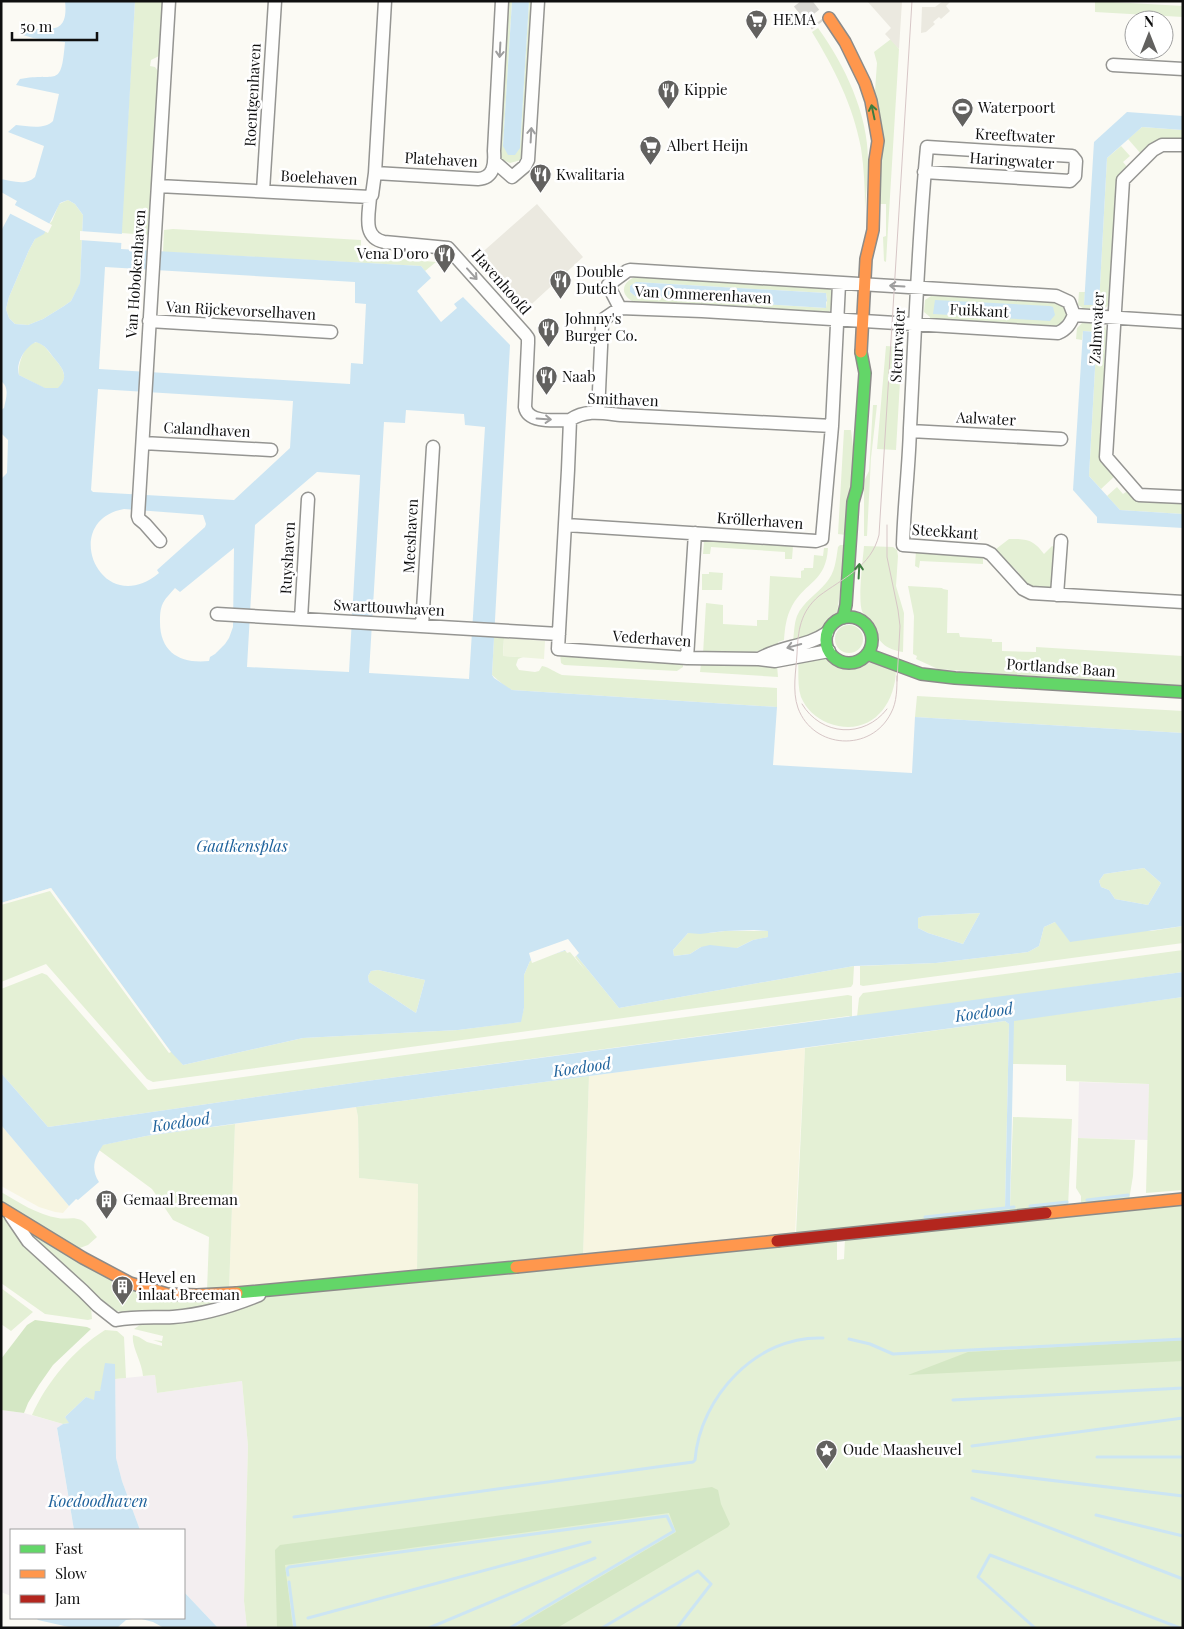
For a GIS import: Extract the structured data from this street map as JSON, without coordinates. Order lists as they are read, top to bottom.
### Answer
{
  "streets": {
    "street": [
      "Roentgenhaven",
      "Kreeftwater",
      "Platehaven",
      "Haringwater",
      "Boelehaven",
      "Van Hobokenhaven",
      "Havenhoofd",
      "Van Ommerenhaven",
      "Van Rijckevorselhaven",
      "Fuikkant",
      "Zalmwater",
      "Steurwater",
      "Smithaven",
      "Aalwater",
      "Calandhaven",
      "Kröllerhaven",
      "Steekkant",
      "Meeshaven",
      "Ruyshaven",
      "Swarttouwhaven",
      "Vederhaven",
      "Portlandse Baan"
    ]
  },
  "crossings": [
    ["Roentgenhaven", "Boelehaven"],
    ["Kreeftwater", "Haringwater"],
    ["Kreeftwater", "Steurwater"],
    ["Platehaven", "Boelehaven"],
    ["Haringwater", "Steurwater"],
    ["Boelehaven", "Van Hobokenhaven"],
    ["Boelehaven", "Havenhoofd"],
    ["Van Hobokenhaven", "Van Rijckevorselhaven"],
    ["Van Hobokenhaven", "Calandhaven"],
    ["Havenhoofd", "Smithaven"],
    ["Van Ommerenhaven", "Fuikkant"],
    ["Van Ommerenhaven", "Kröllerhaven"],
    ["Fuikkant", "Steurwater"],
    ["Steurwater", "Aalwater"],
    ["Steurwater", "Steekkant"],
    ["Smithaven", "Kröllerhaven"],
    ["Smithaven", "Swarttouwhaven"],
    ["Smithaven", "Vederhaven"],
    ["Meeshaven", "Swarttouwhaven"],
    ["Ruyshaven", "Swarttouwhaven"],
    ["Swarttouwhaven", "Vederhaven"],
    ["Vederhaven", "Portlandse Baan"]
  ],
  "one_way": ["Havenhoofd"],
  "water": ["Gaatkensplas", "Koedood", "Koedoodhaven"],
  "places": {
    "supermarket": ["HEMA", "Albert Heijn"],
    "restaurant": [
      "Kippie",
      "Kwalitaria",
      "Vena D'oro",
      "Double Dutch",
      "Johnny's Burger Co.",
      "Naab"
    ],
    "sports": ["Waterpoort"],
    "building": ["Gemaal Breeman", "Hevel en inlaat Breeman"],
    "place": ["Oude Maasheuvel"]
  },
  "legend": ["Fast", "Slow", "Jam"],
  "scale_bar": "50 m",
  "north": "top"
}
